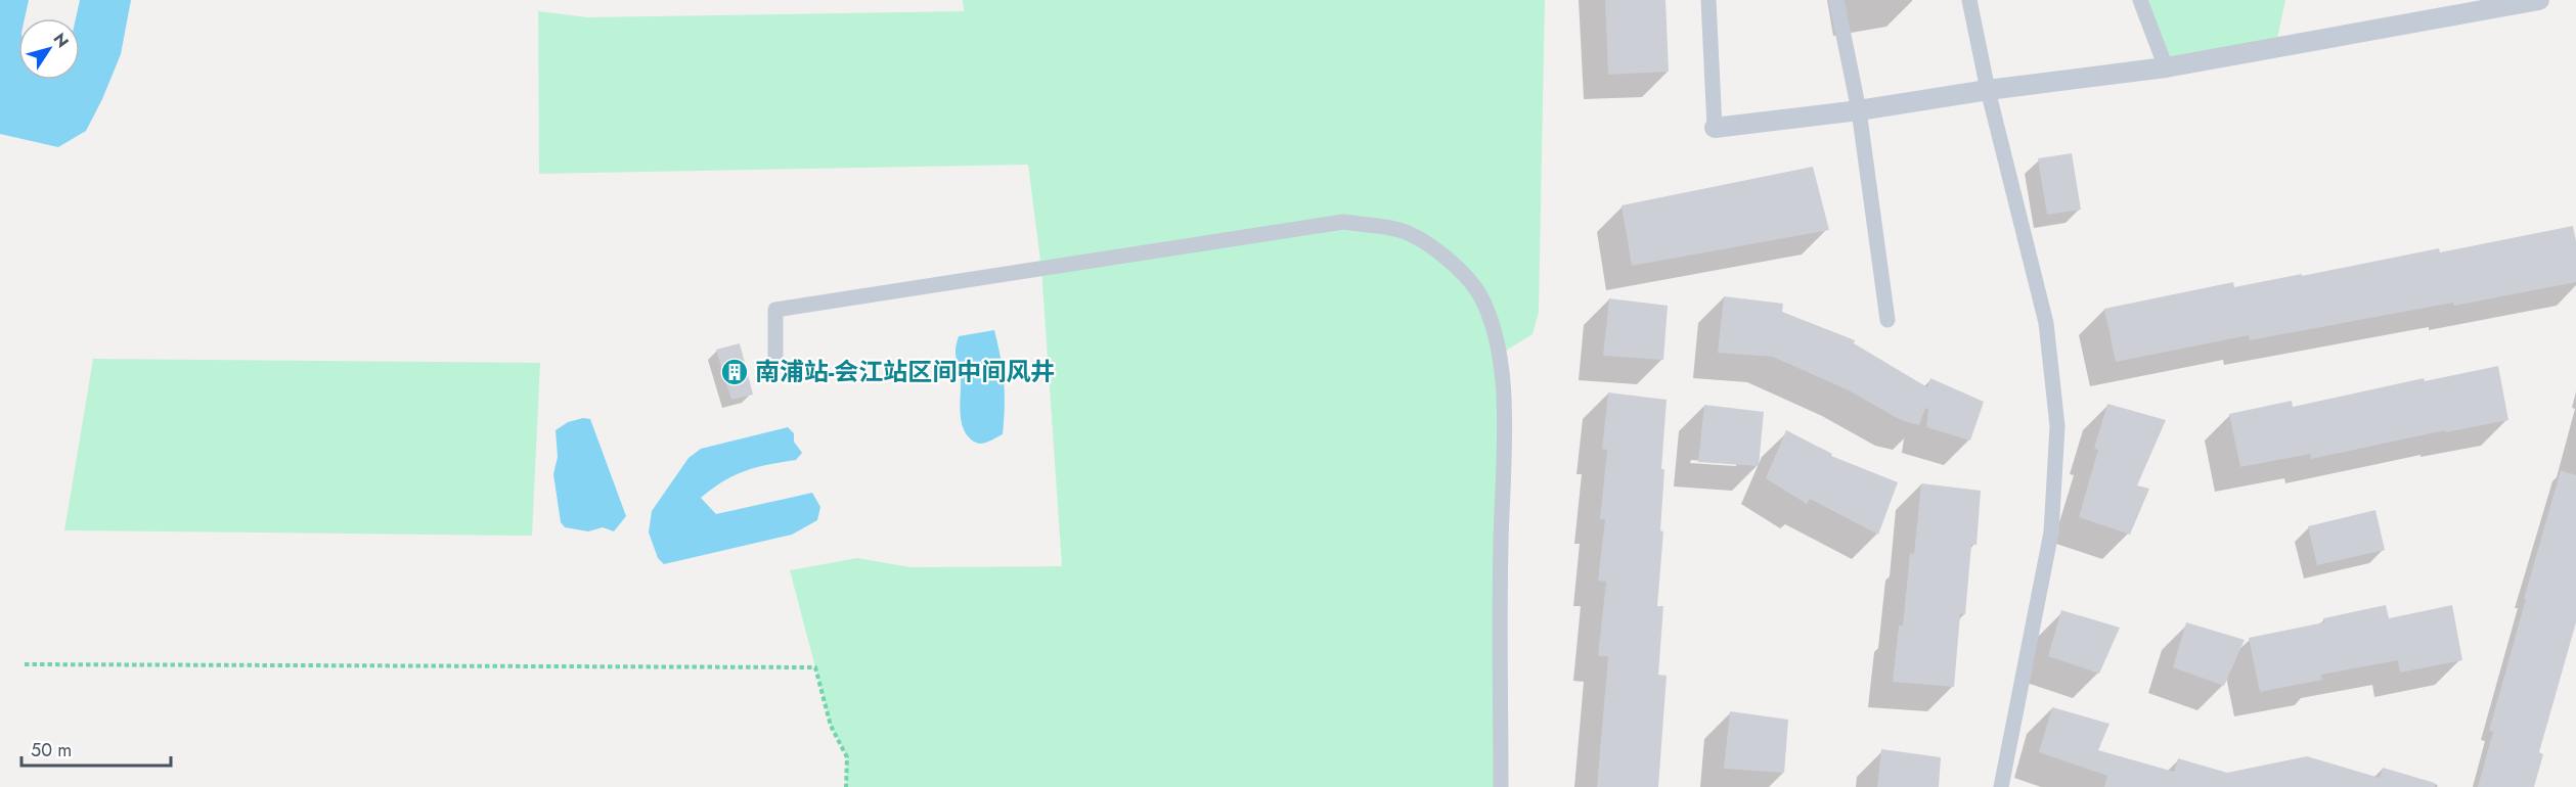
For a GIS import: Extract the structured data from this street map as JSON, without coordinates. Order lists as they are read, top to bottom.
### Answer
{
  "places": {
    "building": ["南浦站-会江站区间中间风井"]
  },
  "scale_bar": "50 m",
  "north": "top right"
}
